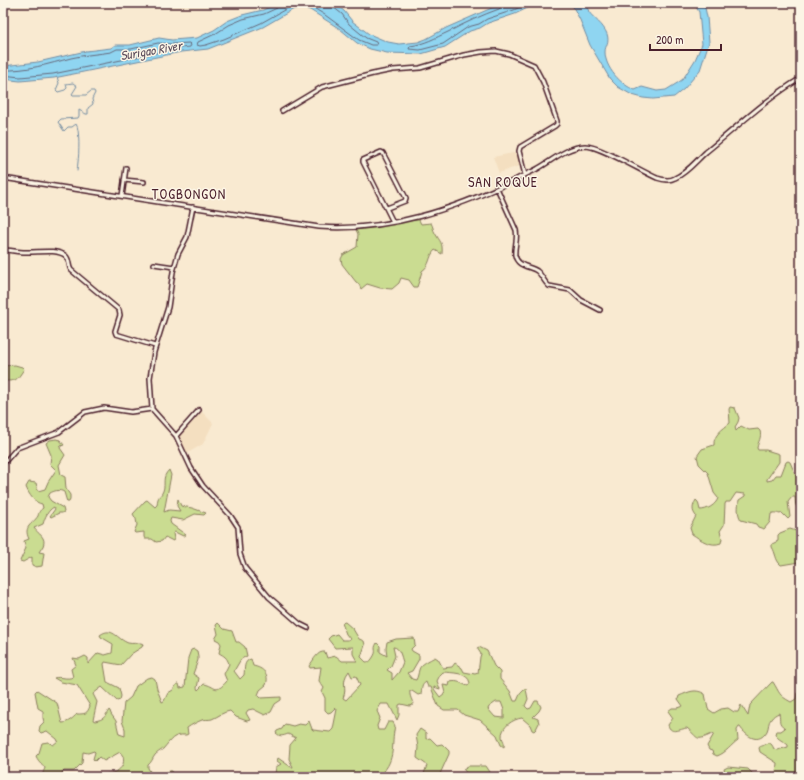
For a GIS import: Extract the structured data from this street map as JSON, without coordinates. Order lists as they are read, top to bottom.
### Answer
{
  "districts": ["SAN ROQUE", "TOGBONGON"],
  "water": ["Surigao River"],
  "scale_bar": "200 m"
}
